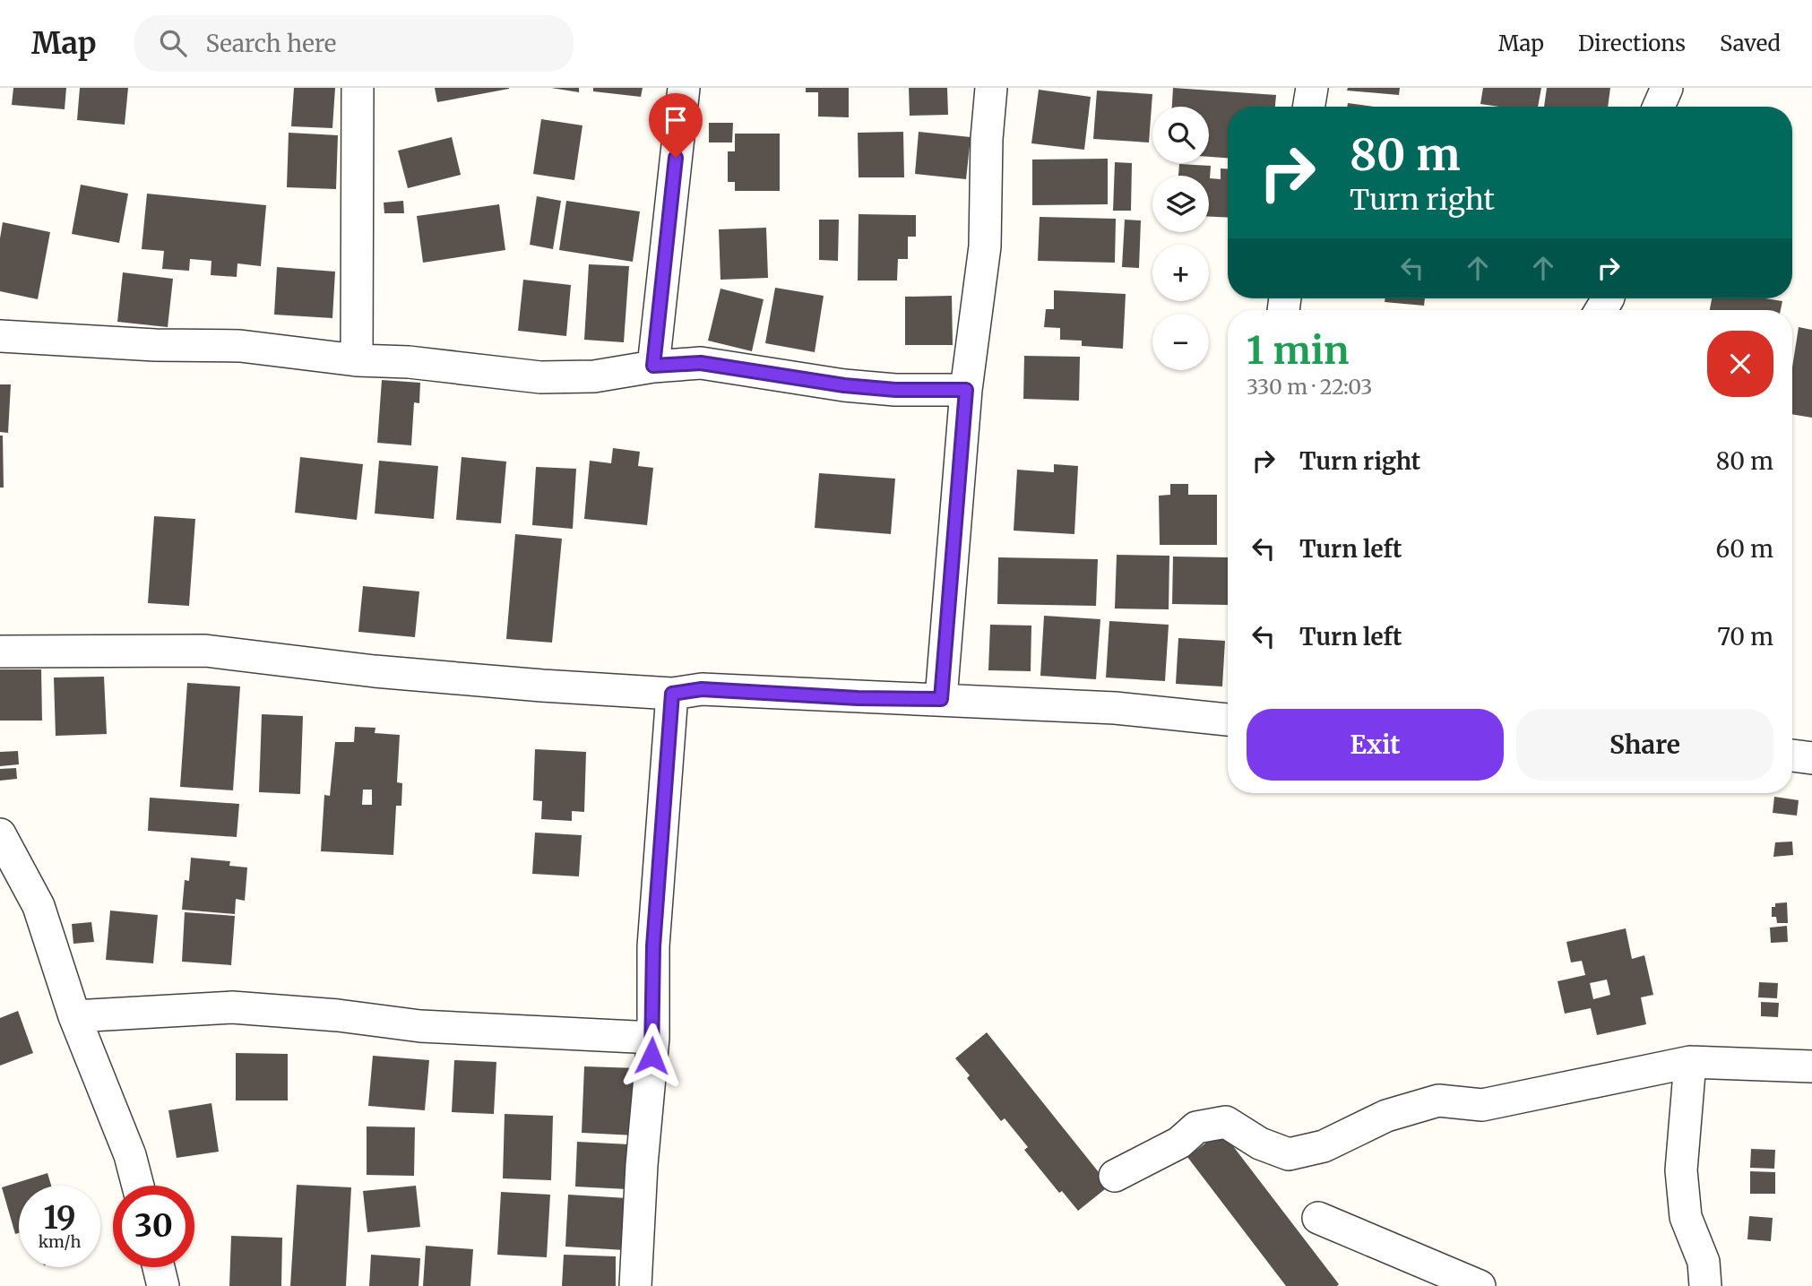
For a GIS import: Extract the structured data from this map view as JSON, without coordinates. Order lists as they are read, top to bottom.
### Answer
{
  "page": {
    "header": "Map",
    "search": "Search here",
    "nav": ["Map", "Directions", "Saved"],
    "map_buttons": ["+", "−"],
    "turn": ["80 m", "Turn right"],
    "heading": ["1 min", "330 m · 22:03"],
    "list": [
      {
        "name": "Turn right",
        "value": "80 m"
      },
      {
        "name": "Turn left",
        "value": "60 m"
      },
      {
        "name": "Turn left",
        "value": "70 m"
      }
    ],
    "buttons": ["Exit", "Share"],
    "speed": "19 km/h",
    "limit": "30"
  }
}
